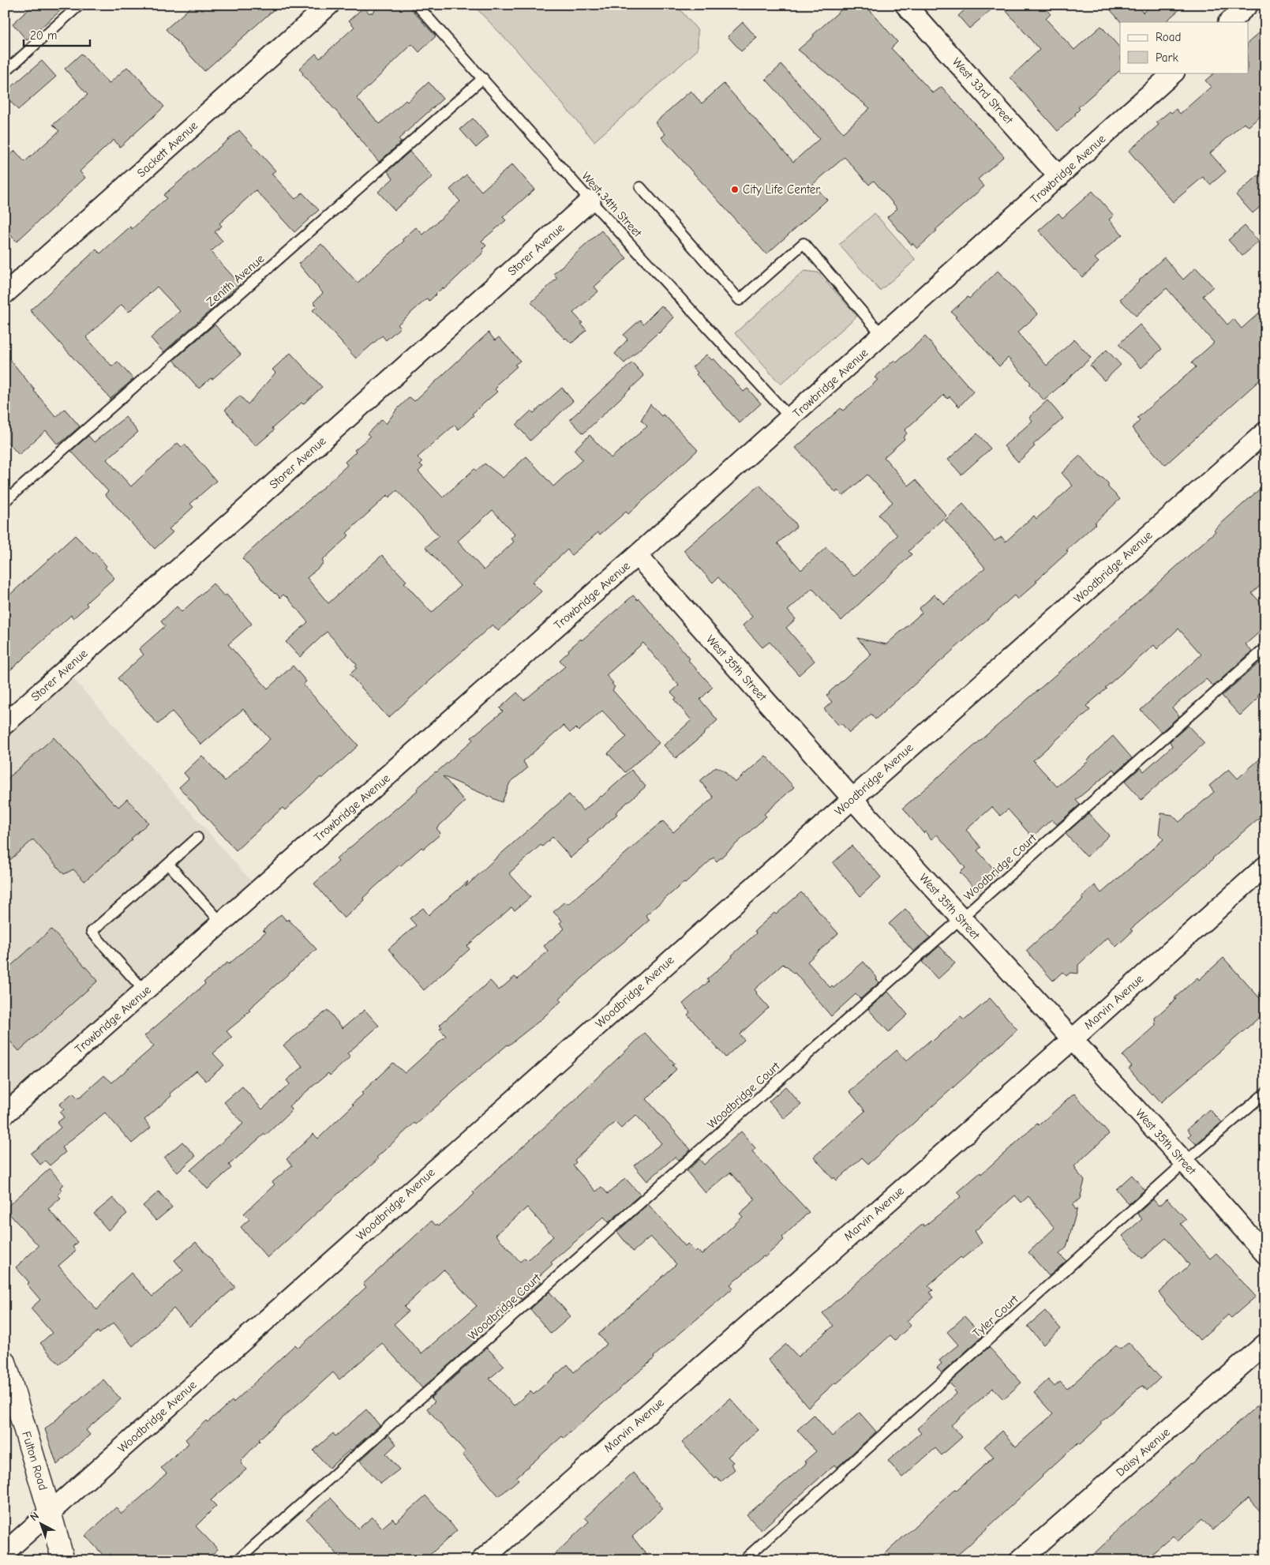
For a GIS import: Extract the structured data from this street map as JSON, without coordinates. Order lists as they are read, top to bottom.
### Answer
{
  "streets": {
    "main road": ["Fulton Road"],
    "street": [
      "West 33rd Street",
      "Sackett Avenue",
      "Trowbridge Avenue",
      "Storer Avenue",
      "Woodbridge Avenue",
      "West 35th Street",
      "Marvin Avenue",
      "Daisy Avenue"
    ],
    "lane": [
      "West 34th Street",
      "Zenith Avenue",
      "Woodbridge Court",
      "Tyler Court"
    ]
  },
  "crossings": [
    ["West 33rd Street", "Trowbridge Avenue"],
    ["Trowbridge Avenue", "West 34th Street"],
    ["Trowbridge Avenue", "West 35th Street"],
    ["West 34th Street", "Storer Avenue"],
    ["West 34th Street", "Zenith Avenue"],
    ["Woodbridge Avenue", "West 35th Street"],
    ["Woodbridge Avenue", "Fulton Road"],
    ["West 35th Street", "Woodbridge Court"],
    ["West 35th Street", "Marvin Avenue"],
    ["West 35th Street", "Tyler Court"]
  ],
  "places": ["City Life Center"],
  "legend": ["Road", "Park"],
  "scale_bar": "20 m",
  "north": "top left"
}
